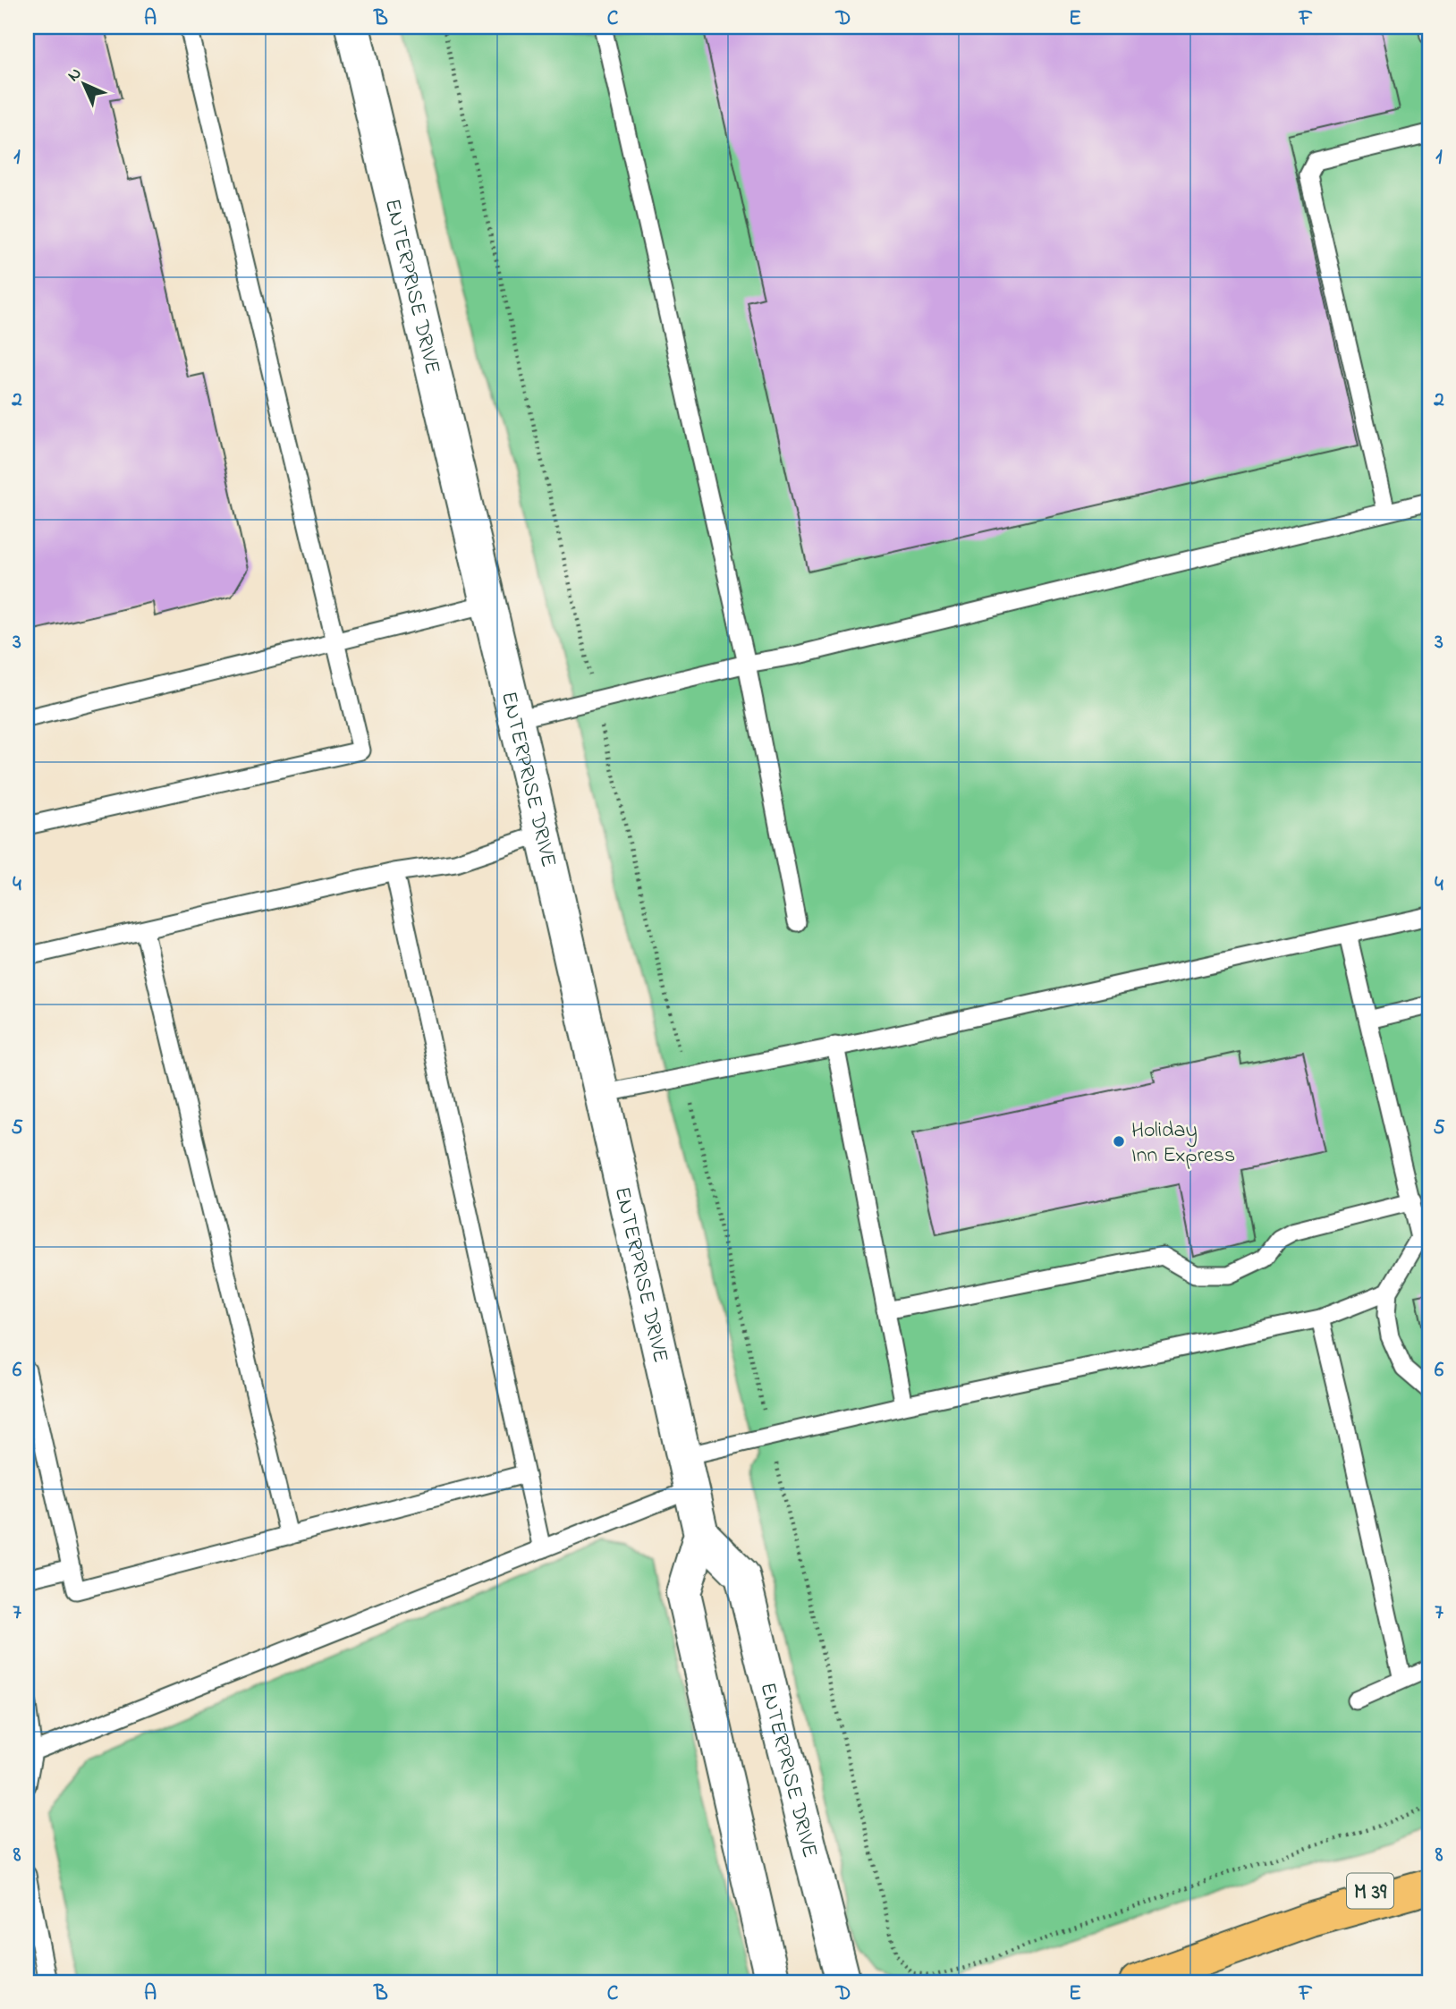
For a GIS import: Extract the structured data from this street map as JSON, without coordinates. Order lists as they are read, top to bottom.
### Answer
{
  "streets": {
    "highway": ["M 39"],
    "street": ["ENTERPRISE DRIVE"]
  },
  "places": ["Holiday Inn Express"],
  "north": "top left",
  "grid": {
    "columns": [
      "A",
      "B",
      "C",
      "D",
      "E",
      "F"
    ],
    "rows": [
      "1",
      "2",
      "3",
      "4",
      "5",
      "6",
      "7",
      "8"
    ]
  }
}
